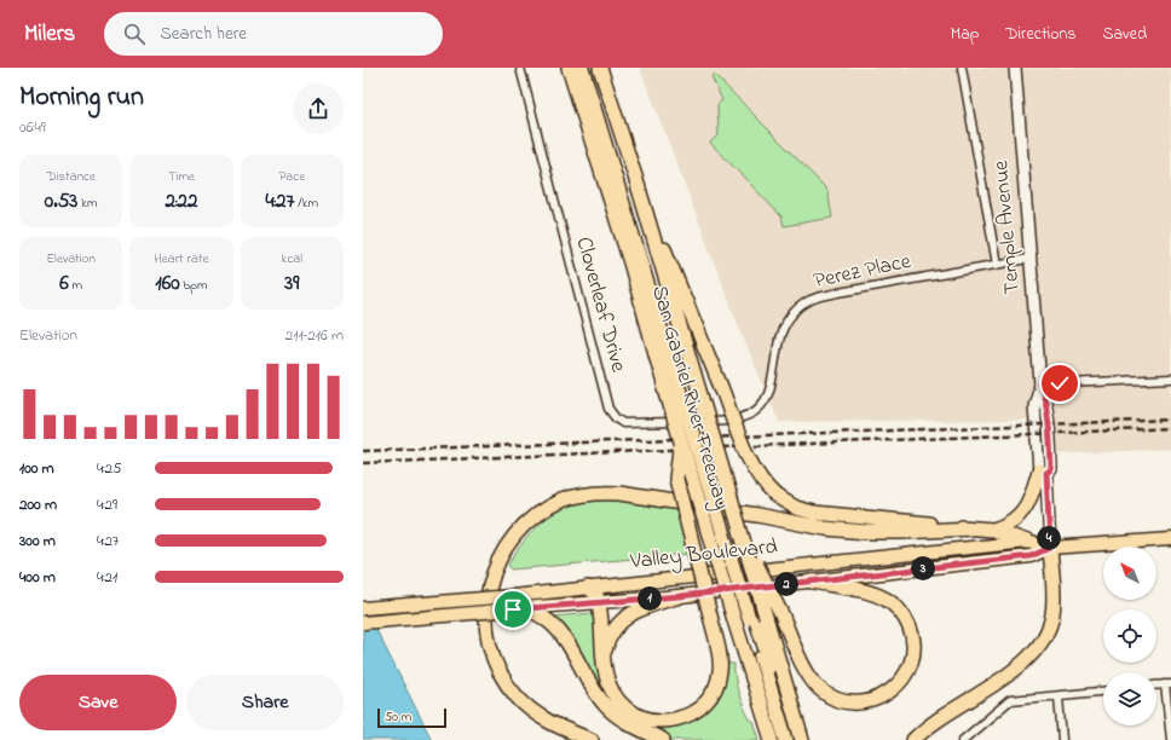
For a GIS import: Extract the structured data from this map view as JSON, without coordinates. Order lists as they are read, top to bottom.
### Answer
{
  "streets": {
    "highway": ["San Gabriel River Freeway"],
    "main road": ["Temple Avenue", "Valley Boulevard"],
    "street": ["Perez Place", "Cloverleaf Drive"]
  },
  "crossings": [
    ["Temple Avenue", "Perez Place"],
    ["Temple Avenue", "Valley Boulevard"],
    ["Perez Place", "Cloverleaf Drive"]
  ],
  "scale_bar": "50 m",
  "north": "top left",
  "page": {
    "header": "Milers",
    "search": "Search here",
    "nav": ["Map", "Directions", "Saved"],
    "heading": ["Morning run", "06:49"],
    "stats": [
      ["Distance", "0.53 km"],
      ["Time", "2:22"],
      ["Pace", "4:27 /km"],
      ["Elevation", "6 m"],
      ["Heart rate", "160 bpm"],
      ["kcal", "39"]
    ],
    "chart": ["Elevation", "211–216 m"],
    "list": [
      {
        "name": "100 m",
        "note": "4:25"
      },
      {
        "name": "200 m",
        "note": "4:29"
      },
      {
        "name": "300 m",
        "note": "4:27"
      },
      {
        "name": "400 m",
        "note": "4:21"
      }
    ],
    "pins": [
      "4",
      "3",
      "2",
      "1"
    ],
    "buttons": ["Save", "Share"],
    "scale": "50 m"
  }
}
